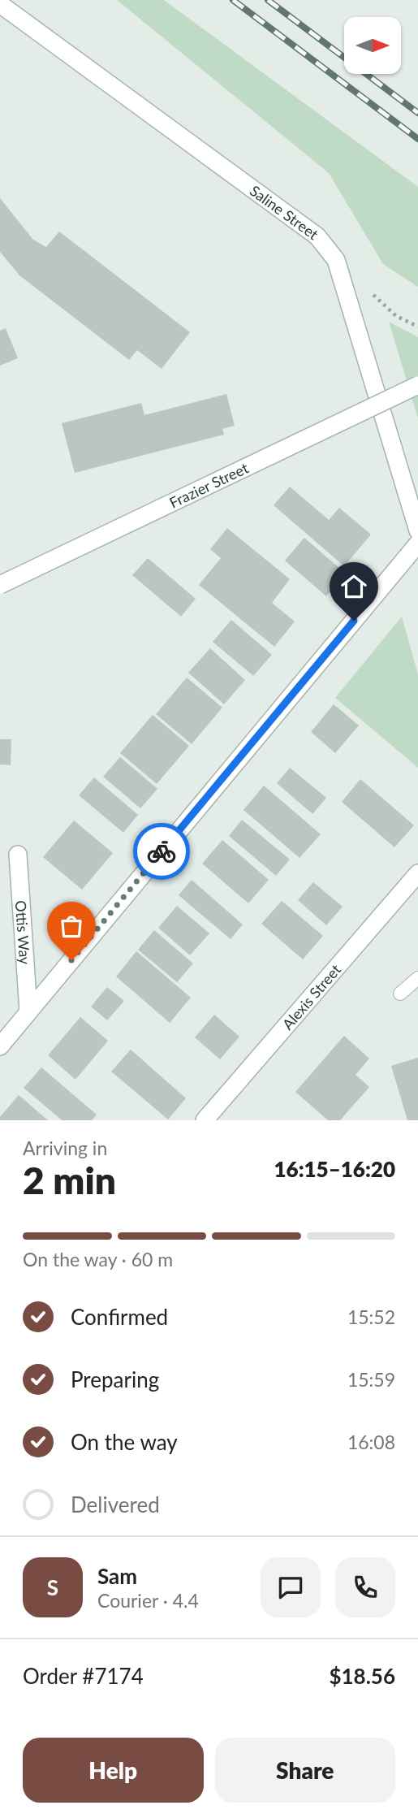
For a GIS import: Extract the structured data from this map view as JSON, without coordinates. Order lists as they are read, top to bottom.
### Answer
{
  "streets": {
    "street": [
      "Saline Street",
      "Frazier Street",
      "Ottis Way",
      "Alexis Street"
    ]
  },
  "north": "right",
  "page": {
    "heading": ["2 min", "Arriving in", "16:15–16:20"],
    "panel": [
      "Sam",
      "Courier · 4.4",
      "Order #7174",
      "$18.56"
    ],
    "bar": "On the way · 60 m",
    "list": [
      ["Confirmed", "15:52"],
      ["Preparing", "15:59"],
      ["On the way", "16:08"],
      "Delivered"
    ],
    "round": "S",
    "buttons": ["Help", "Share"]
  }
}
